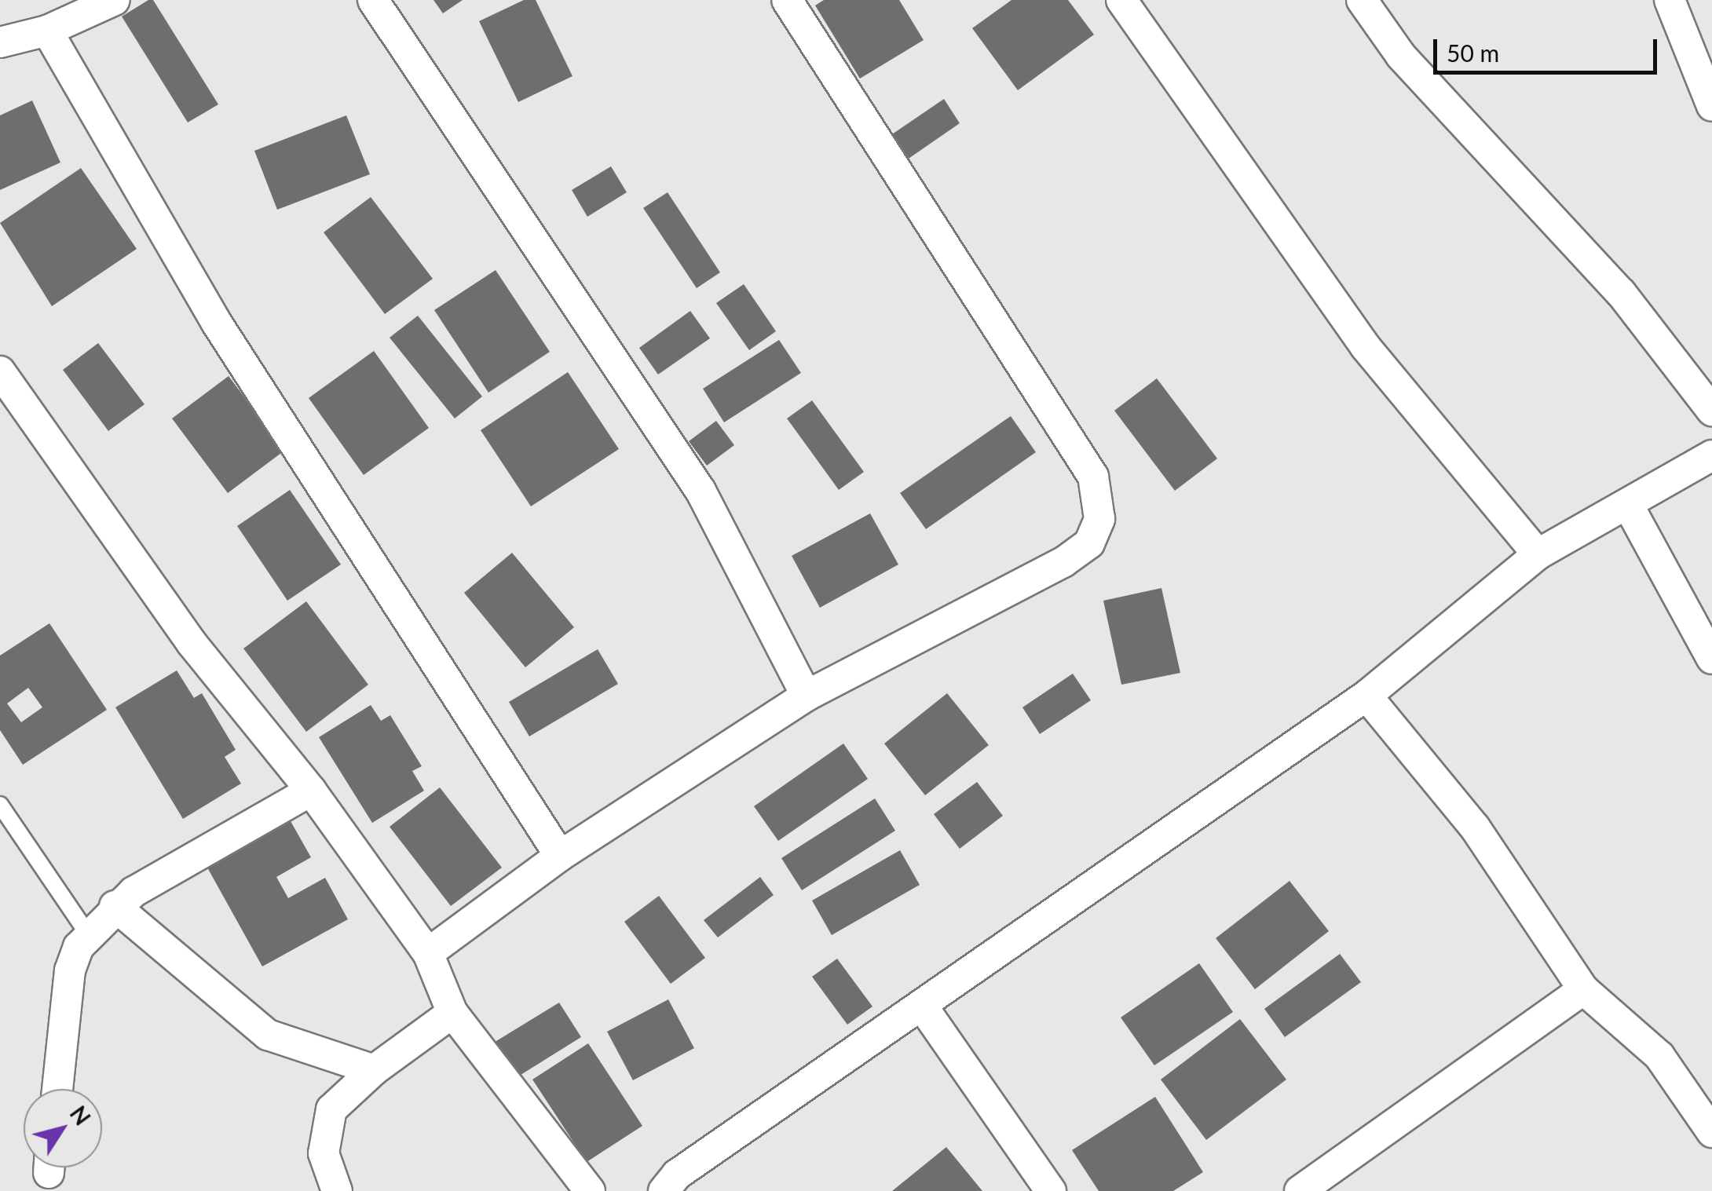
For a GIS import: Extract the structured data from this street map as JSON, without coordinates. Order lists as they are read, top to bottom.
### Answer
{
  "scale_bar": "50 m",
  "north": "top right"
}
